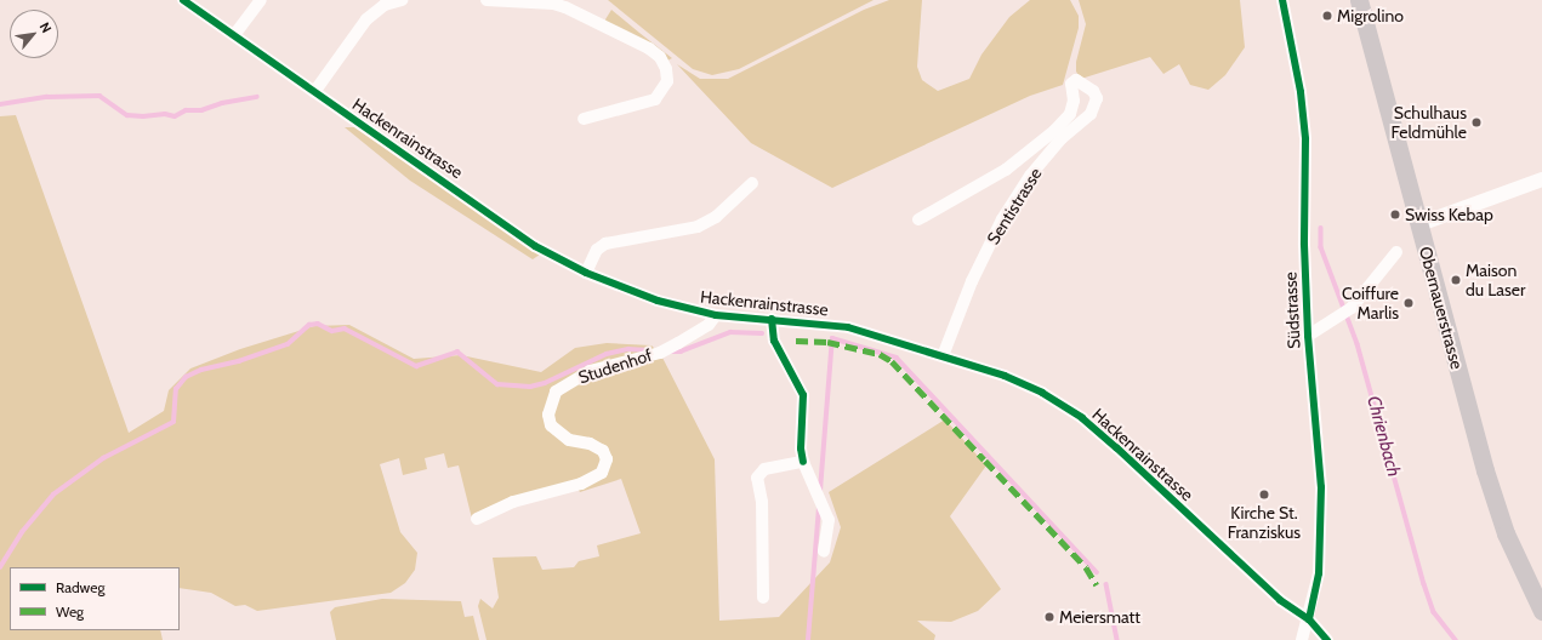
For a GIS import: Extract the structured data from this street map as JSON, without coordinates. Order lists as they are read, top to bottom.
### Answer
{
  "streets": {
    "main road": ["Obernauerstrasse"],
    "street": [
      "Hackenrainstrasse",
      "Sentistrasse",
      "Südstrasse",
      "Studenhof"
    ]
  },
  "crossings": [
    ["Hackenrainstrasse", "Sentistrasse"],
    ["Hackenrainstrasse", "Südstrasse"],
    ["Hackenrainstrasse", "Studenhof"]
  ],
  "water": ["Chrienbach"],
  "places": [
    "Migrolino",
    "Schulhaus Feldmühle",
    "Swiss Kebap",
    "Maison du Laser",
    "Coiffure Marlis",
    "Kirche St. Franziskus",
    "Meiersmatt"
  ],
  "legend": ["Radweg", "Weg"],
  "north": "top right"
}
